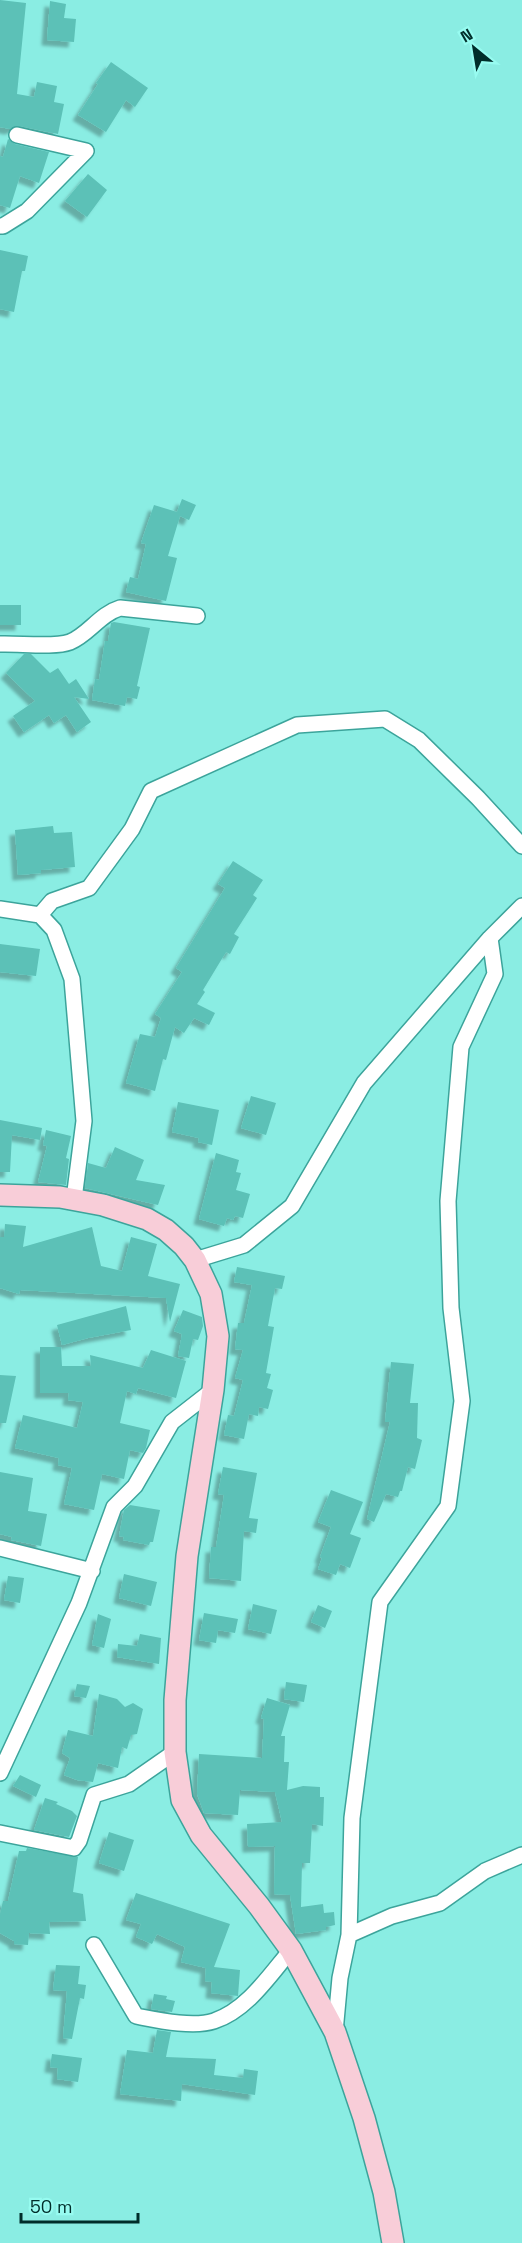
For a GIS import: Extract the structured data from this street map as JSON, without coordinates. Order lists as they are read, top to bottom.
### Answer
{
  "scale_bar": "50 m",
  "north": "top left"
}
